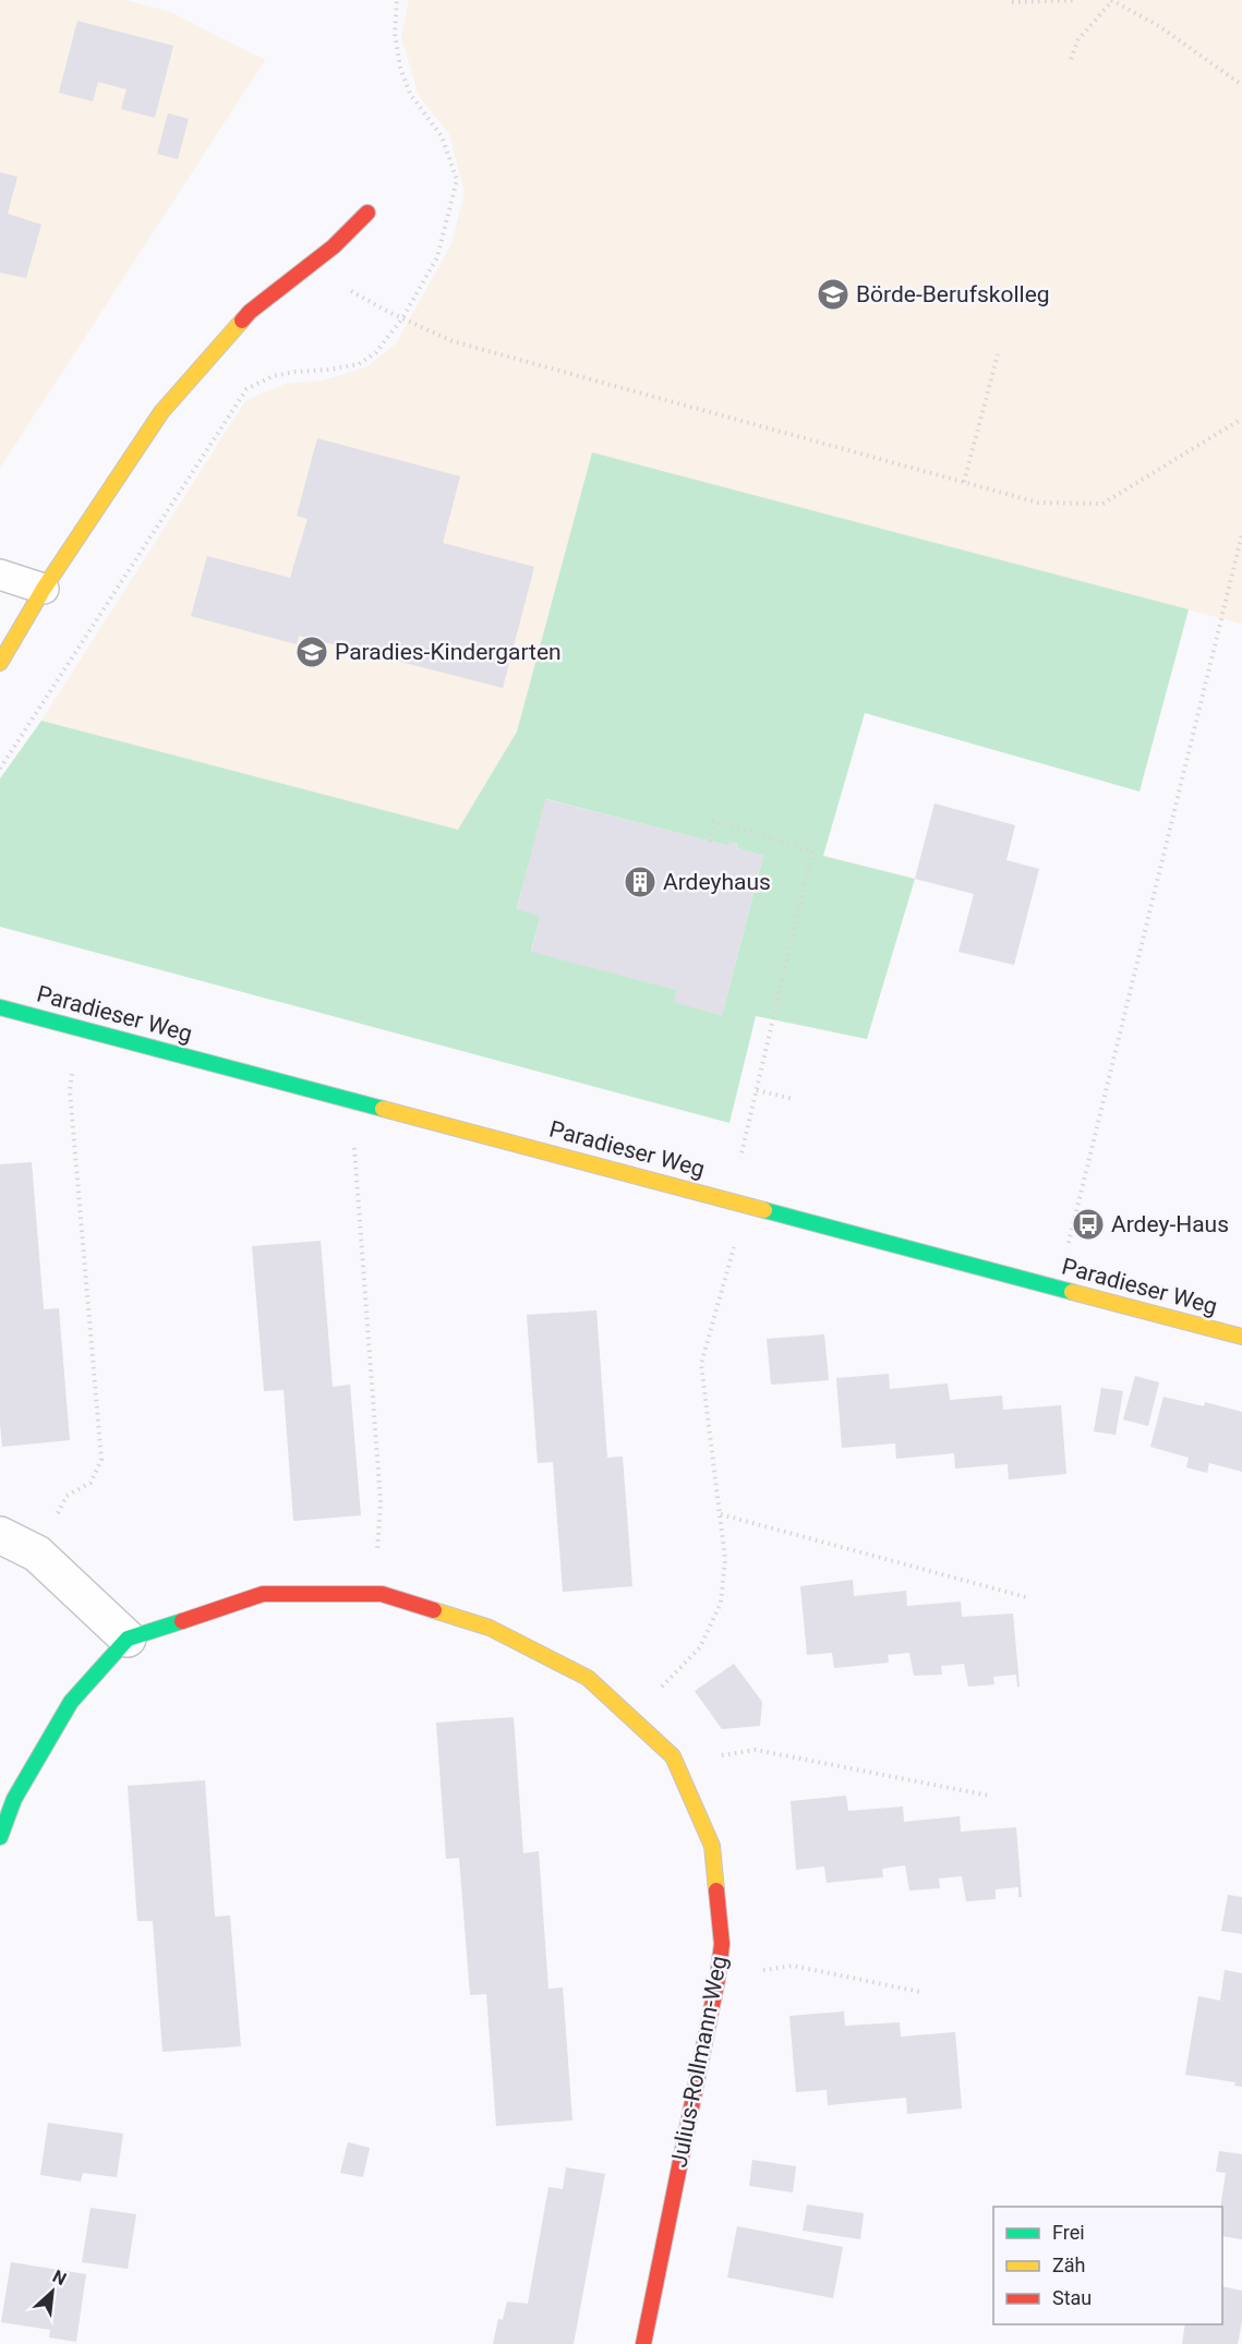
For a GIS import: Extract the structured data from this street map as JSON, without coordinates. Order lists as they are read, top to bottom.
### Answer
{
  "streets": {
    "street": ["Paradieser Weg", "Julius-Rollmann-Weg"]
  },
  "places": {
    "school or university": ["Börde-Berufskolleg", "Paradies-Kindergarten"],
    "building": ["Ardeyhaus"],
    "bus stop": ["Ardey-Haus"]
  },
  "legend": ["Frei", "Zäh", "Stau"],
  "north": "top right"
}
